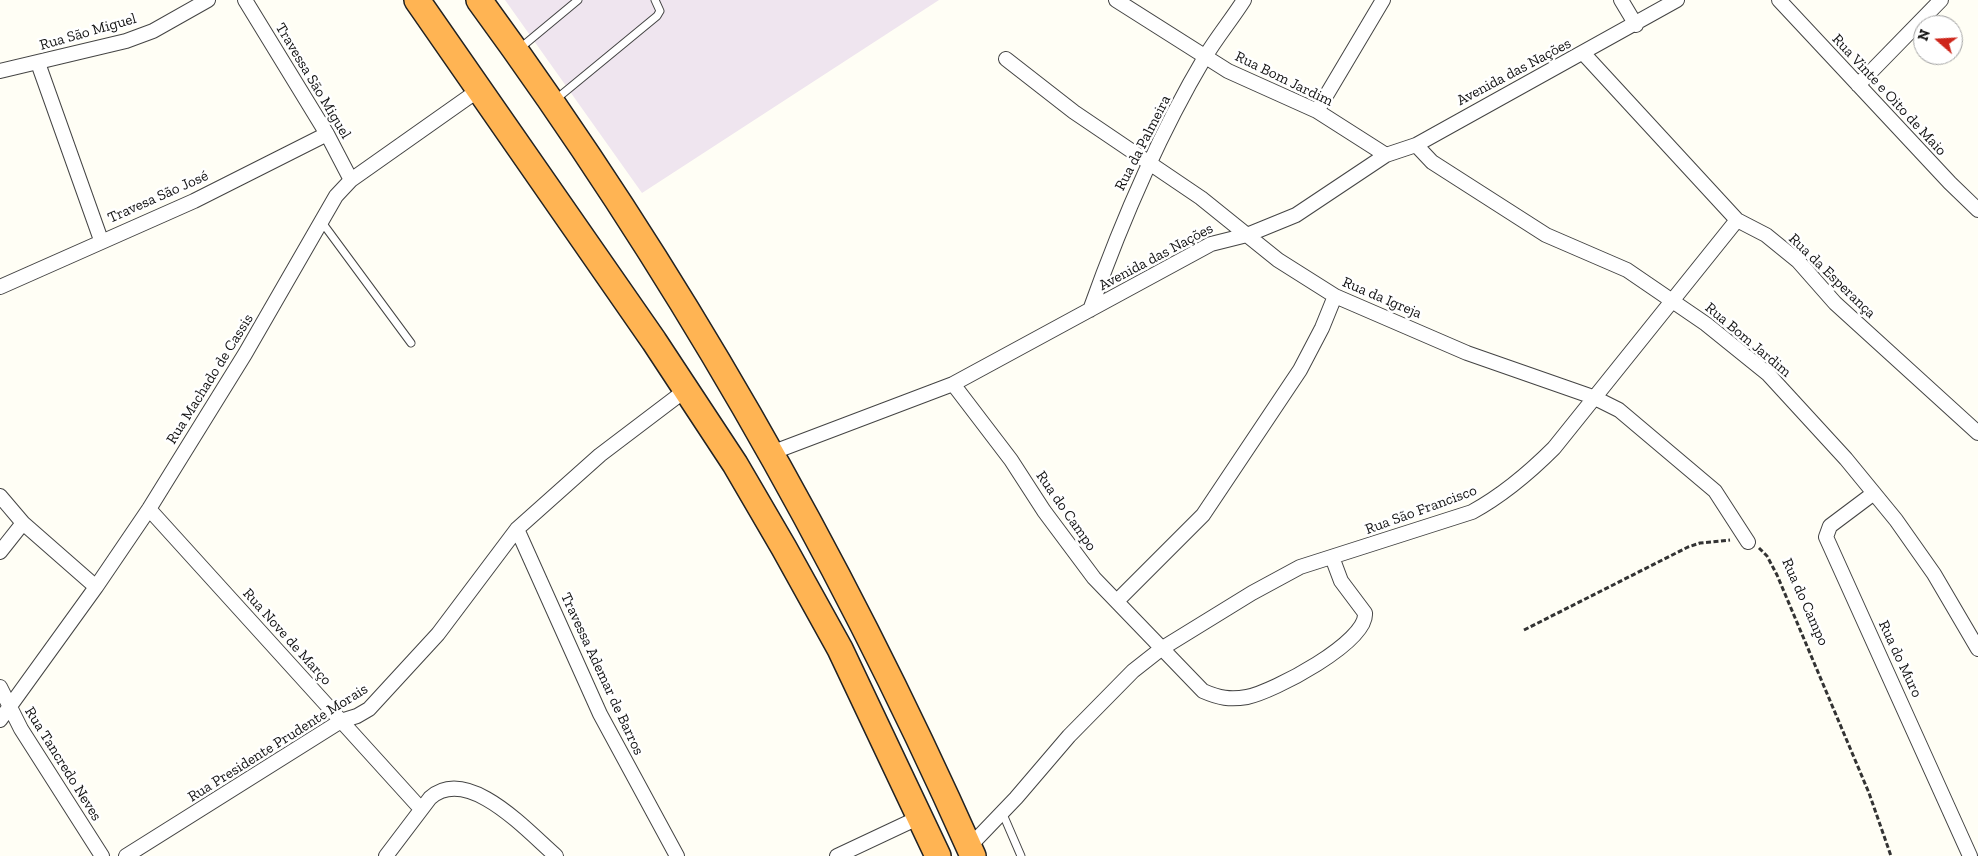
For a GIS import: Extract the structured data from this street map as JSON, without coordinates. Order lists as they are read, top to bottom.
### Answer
{
  "streets": {
    "street": [
      "Rua São Miguel",
      "Avenida das Nações",
      "Rua Bom Jardim",
      "Travessa São Miguel",
      "Rua Vinte e Oito de Maio",
      "Rua da Palmeira",
      "Travesa São José",
      "Rua da Esperança",
      "Rua da Igreja",
      "Rua Machado de Cassis",
      "Rua São Francisco",
      "Rua do Campo",
      "Rua Nove de Março",
      "Rua do Muro",
      "Travessa Ademar de Barros",
      "Rua Presidente Prudente Morais",
      "Rua Tancredo Neves"
    ]
  },
  "crossings": [
    ["Avenida das Nações", "Rua Bom Jardim"],
    ["Avenida das Nações", "Rua da Palmeira"],
    ["Avenida das Nações", "Rua da Esperança"],
    ["Avenida das Nações", "Rua da Igreja"],
    ["Avenida das Nações", "Rua do Campo"],
    ["Rua Bom Jardim", "Rua da Palmeira"],
    ["Rua Bom Jardim", "Rua São Francisco"],
    ["Rua Bom Jardim", "Rua do Muro"],
    ["Travessa São Miguel", "Travesa São José"],
    ["Travessa São Miguel", "Rua Machado de Cassis"],
    ["Rua da Palmeira", "Rua da Igreja"],
    ["Rua da Esperança", "Rua São Francisco"],
    ["Rua da Igreja", "Rua São Francisco"],
    ["Rua da Igreja", "Rua do Campo"],
    ["Rua Machado de Cassis", "Rua Nove de Março"],
    ["Rua Machado de Cassis", "Rua Tancredo Neves"],
    ["Rua São Francisco", "Rua do Campo"],
    ["Rua Nove de Março", "Rua Presidente Prudente Morais"],
    ["Travessa Ademar de Barros", "Rua Presidente Prudente Morais"]
  ],
  "north": "left"
}
